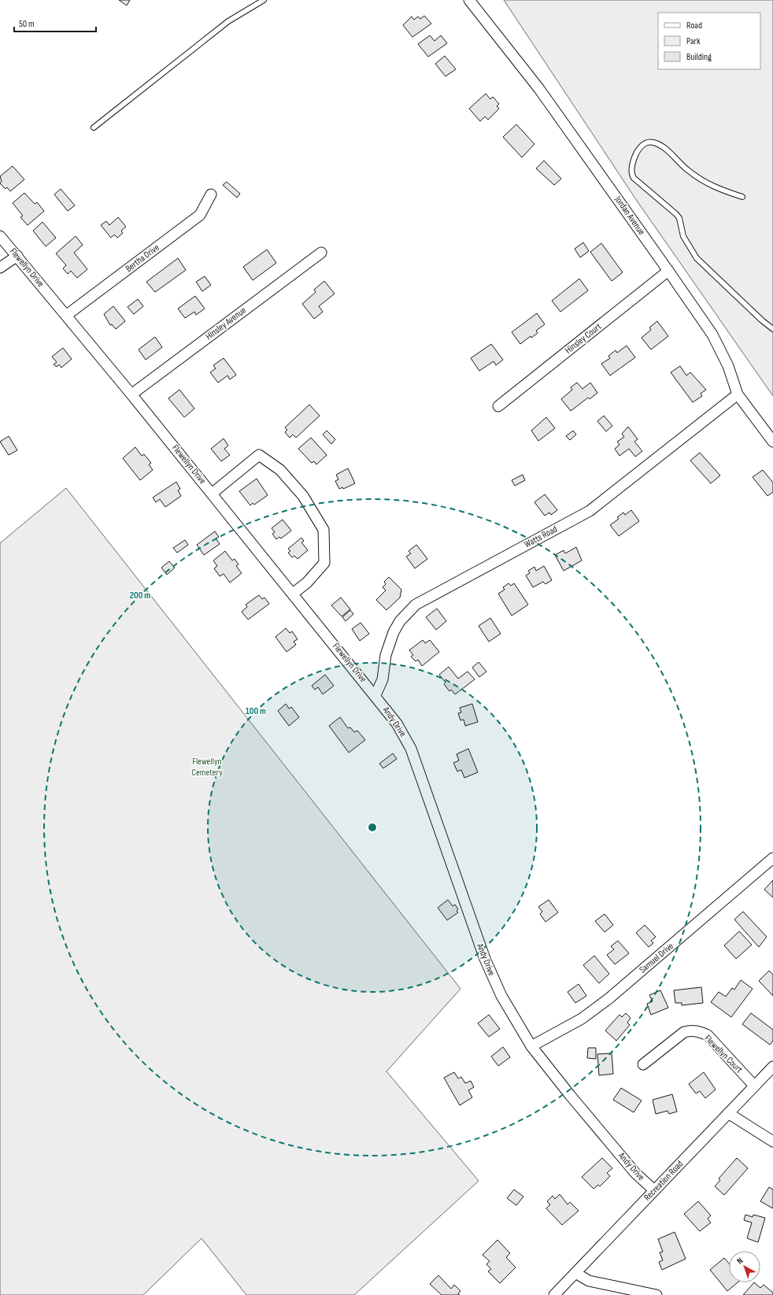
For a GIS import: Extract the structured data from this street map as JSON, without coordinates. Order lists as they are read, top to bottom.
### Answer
{
  "streets": {
    "street": [
      "Jordan Avenue",
      "Bertha Drive",
      "Flewellyn Drive",
      "Hinsley Avenue",
      "Hinsley Court",
      "Watts Road",
      "Andy Drive",
      "Samuel Drive",
      "Flewellyn Court",
      "Recreation Road"
    ]
  },
  "crossings": [
    ["Jordan Avenue", "Hinsley Court"],
    ["Jordan Avenue", "Watts Road"],
    ["Bertha Drive", "Flewellyn Drive"],
    ["Flewellyn Drive", "Hinsley Avenue"],
    ["Flewellyn Drive", "Watts Road"],
    ["Flewellyn Drive", "Andy Drive"],
    ["Watts Road", "Andy Drive"],
    ["Andy Drive", "Samuel Drive"],
    ["Andy Drive", "Recreation Road"],
    ["Flewellyn Court", "Recreation Road"]
  ],
  "parks": ["Flewellyn Cemetery"],
  "legend": ["Road", "Park", "Building"],
  "scale_bar": "50 m",
  "north": "top left",
  "rings": ["200 m", "100 m"]
}
